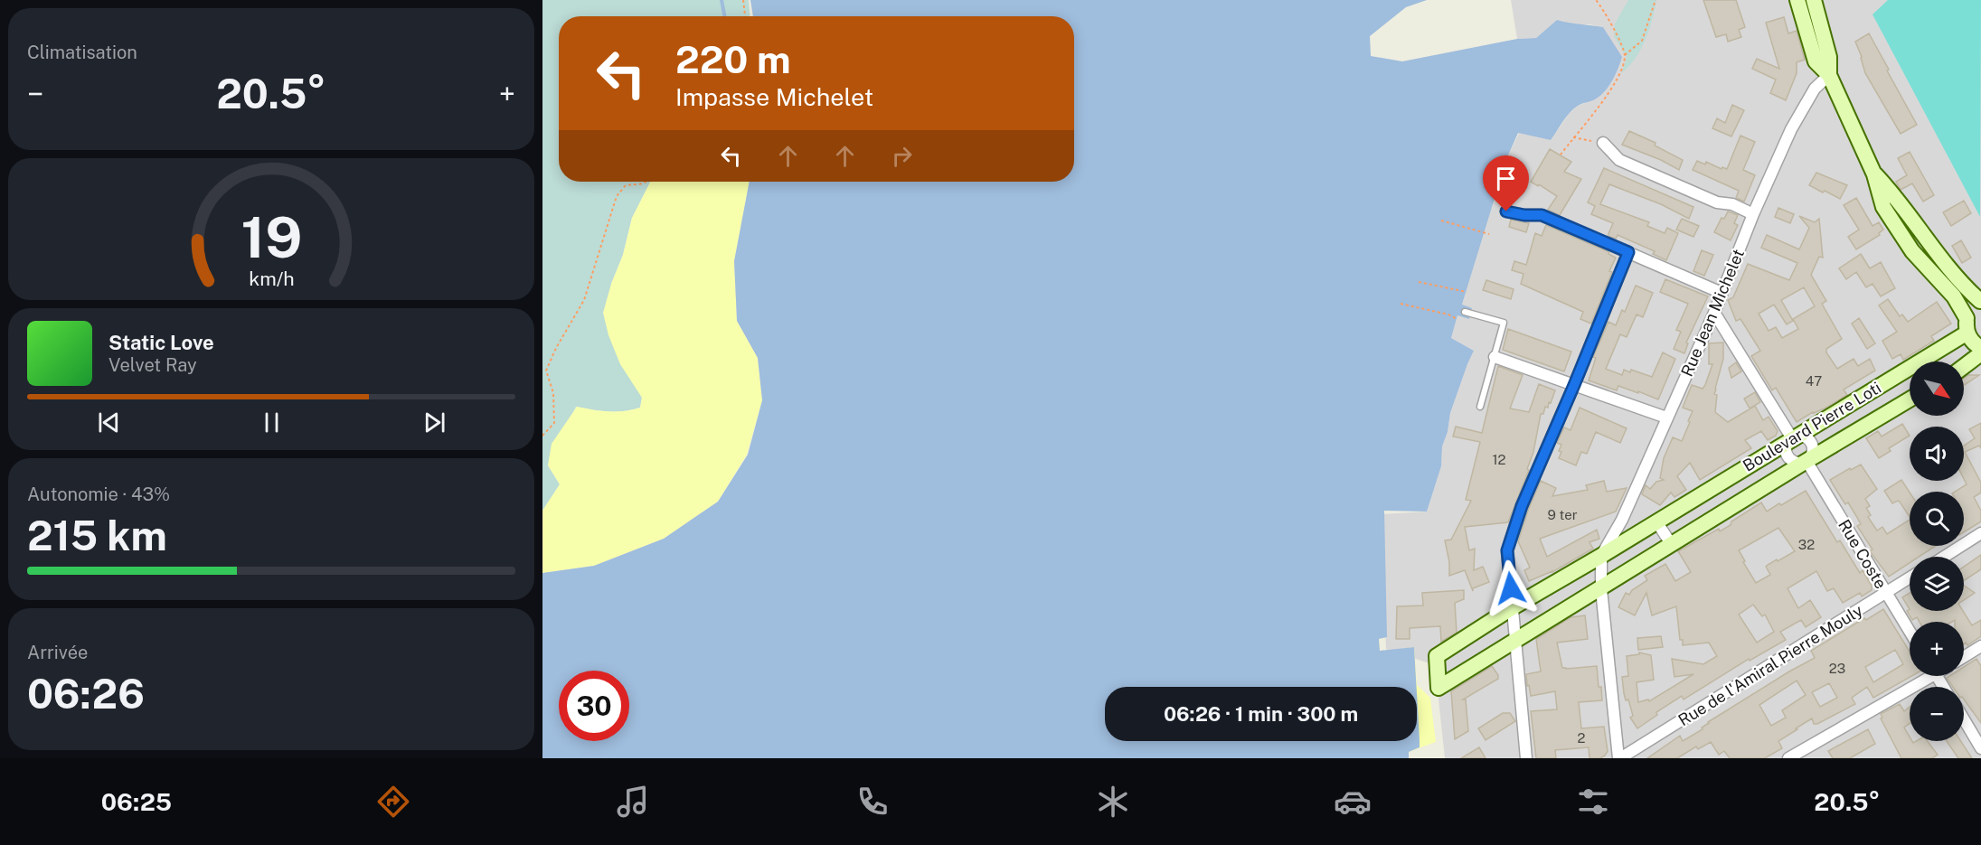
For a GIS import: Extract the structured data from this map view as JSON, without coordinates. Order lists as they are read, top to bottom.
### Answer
{
  "streets": {
    "street": [
      "Rue Jean Michelet",
      "Boulevard Pierre Loti",
      "Rue Coste",
      "Rue de l'Amiral Pierre Mouly"
    ]
  },
  "crossings": [
    ["Rue Jean Michelet", "Boulevard Pierre Loti"],
    ["Boulevard Pierre Loti", "Rue Coste"],
    ["Rue Coste", "Rue de l'Amiral Pierre Mouly"]
  ],
  "house_numbers": [
    "47",
    "12",
    "9 ter",
    "32",
    "23",
    "2"
  ],
  "north": "bottom right",
  "page": {
    "tile": [
      "Climatisation",
      ["Autonomie · 43%", "215 km"],
      ["Arrivée", "06:26"]
    ],
    "turn": ["220 m", "Impasse Michelet"],
    "heat": ["−", "20.5°", "+"],
    "song": ["Static Love", "Velvet Ray"],
    "map_buttons": ["+", "−"],
    "limit": "30",
    "trip": "06:26 · 1 min · 300 m",
    "tabs": ["06:25", "20.5°"],
    "gauge": ["19", "km/h"]
  }
}
